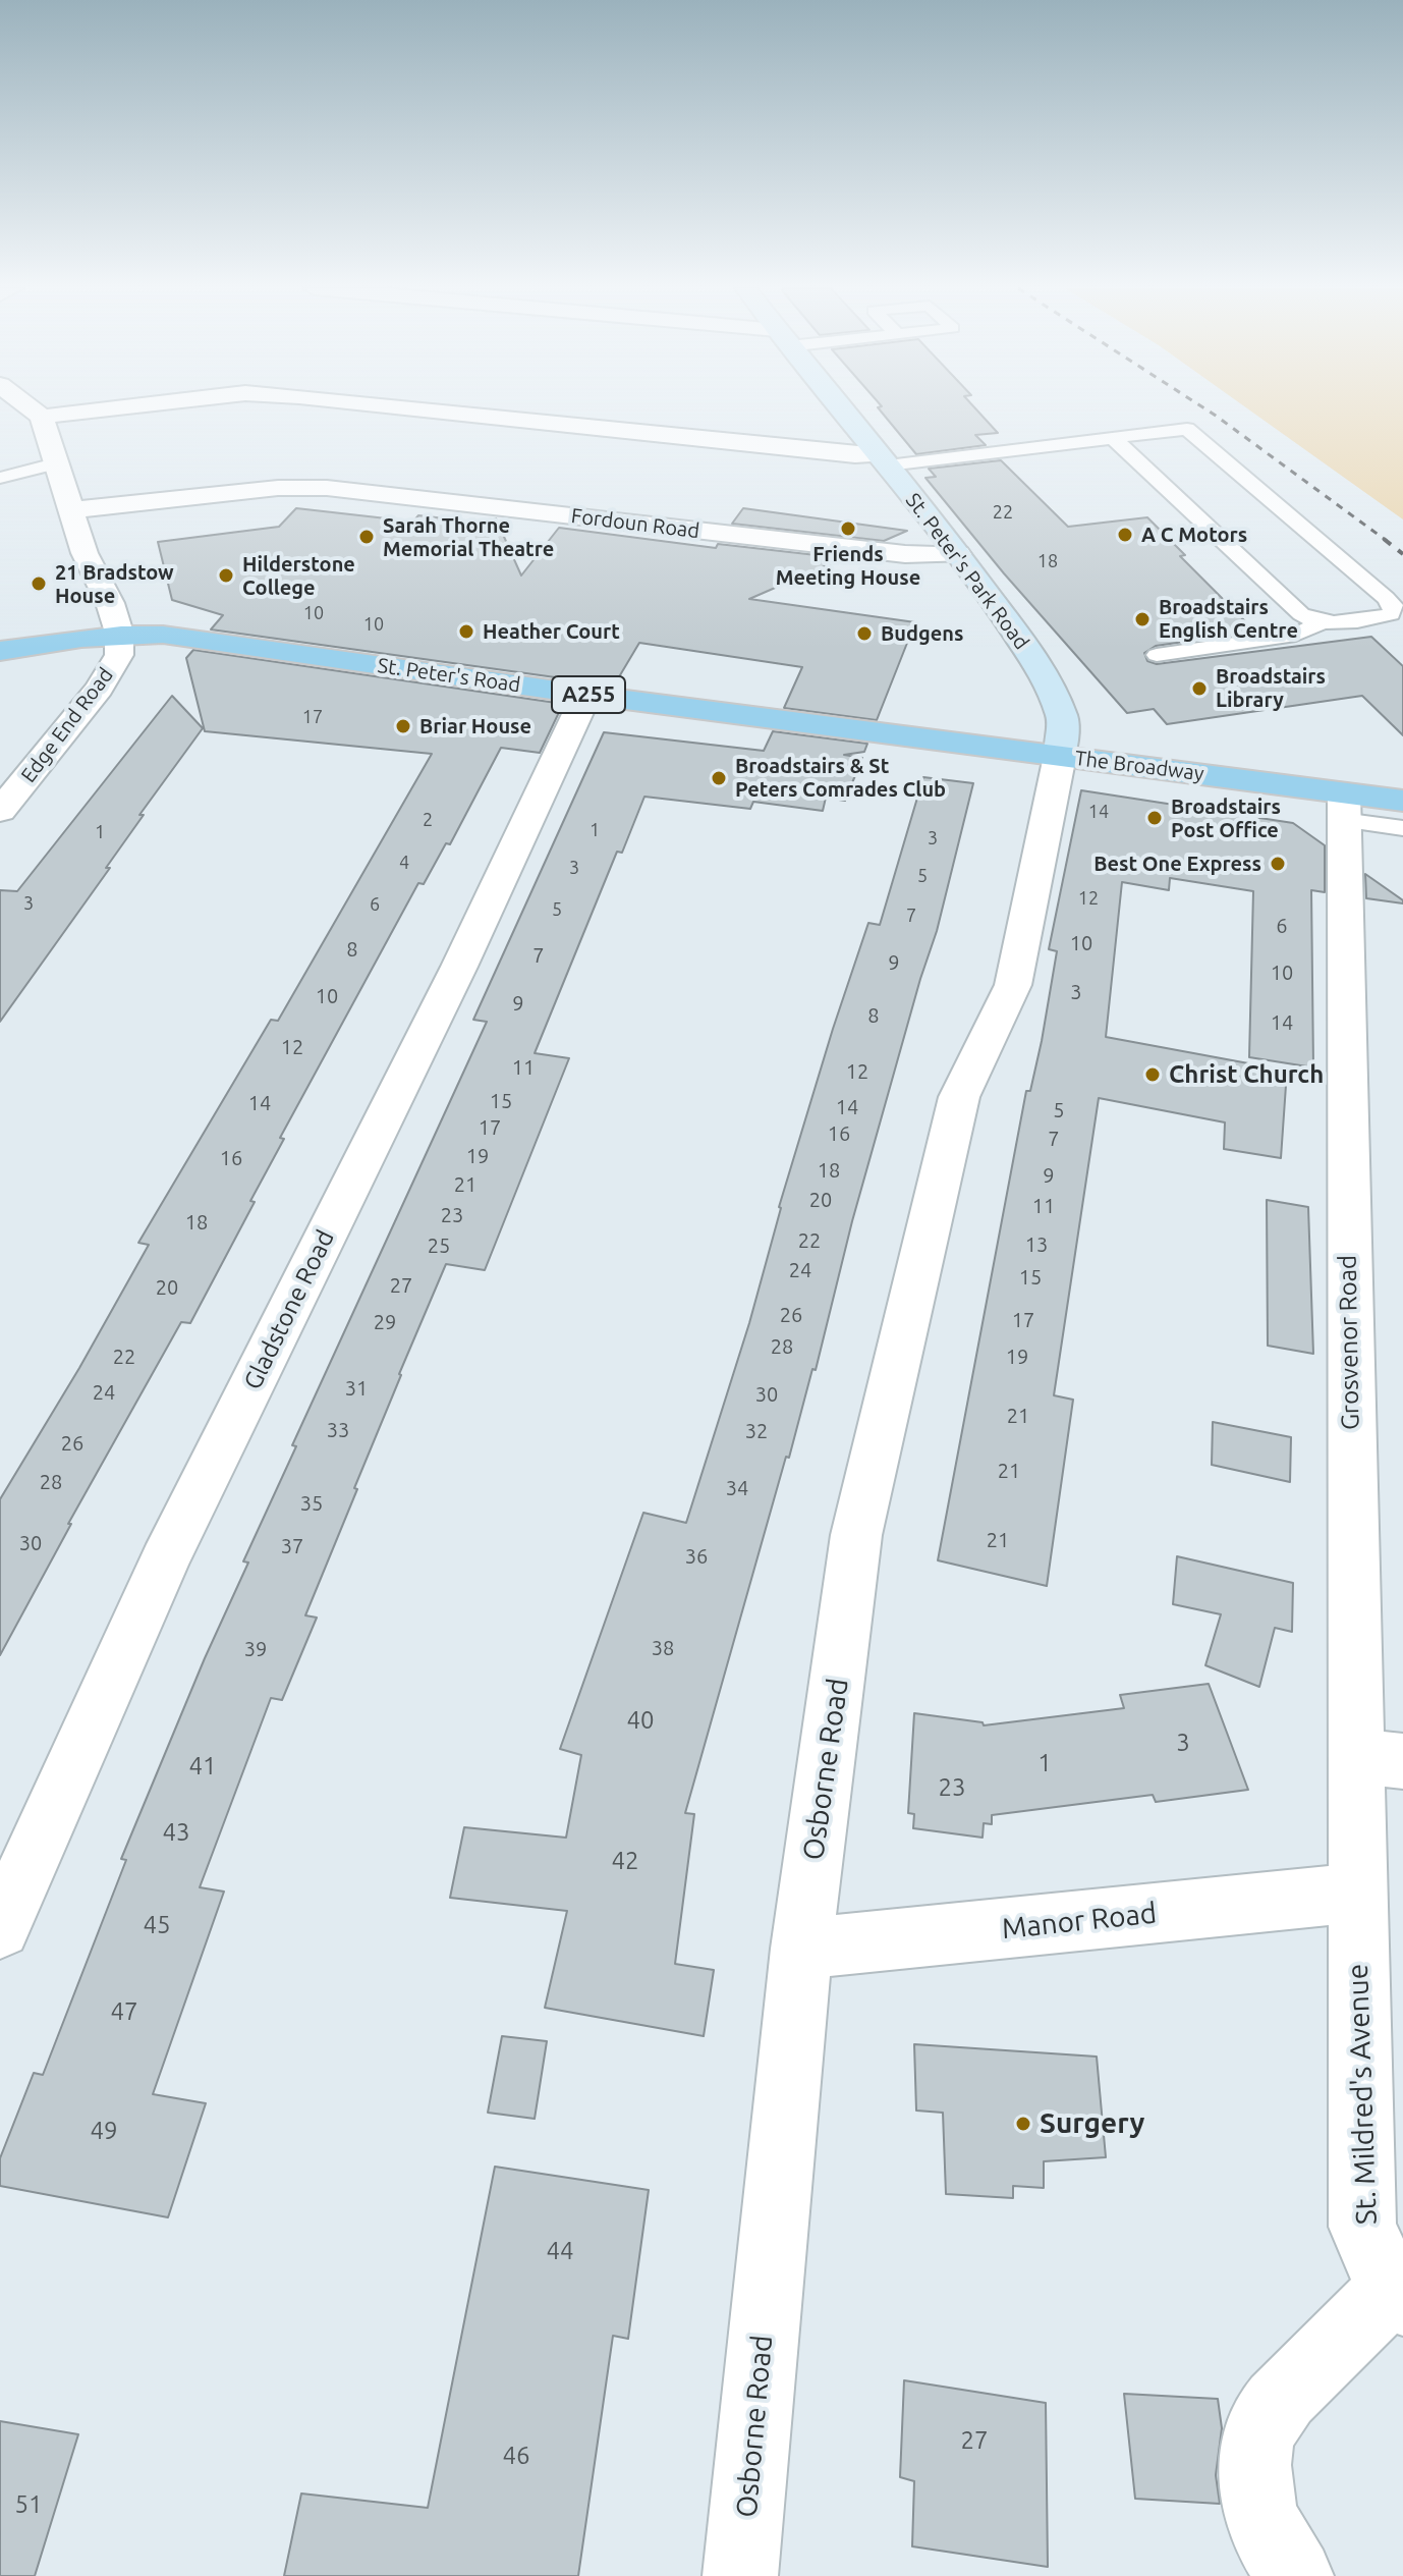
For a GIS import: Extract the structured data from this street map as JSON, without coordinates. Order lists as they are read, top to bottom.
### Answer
{
  "streets": {
    "main road": [
      "St. Peter's Park Road",
      "St. Peter's Road",
      "A255",
      "The Broadway"
    ],
    "street": [
      "Fordoun Road",
      "Edge End Road",
      "Gladstone Road",
      "Grosvenor Road",
      "Osborne Road",
      "Manor Road",
      "St. Mildred's Avenue"
    ]
  },
  "crossings": [
    ["Fordoun Road", "St. Peter's Park Road"],
    ["St. Peter's Park Road", "St. Peter's Road"],
    ["St. Peter's Park Road", "The Broadway"],
    ["St. Peter's Road", "A255"],
    ["St. Peter's Road", "Edge End Road"],
    ["St. Peter's Road", "The Broadway"],
    ["St. Peter's Road", "Gladstone Road"],
    ["A255", "Edge End Road"],
    ["The Broadway", "Grosvenor Road"],
    ["The Broadway", "Osborne Road"],
    ["Grosvenor Road", "Manor Road"],
    ["Grosvenor Road", "St. Mildred's Avenue"],
    ["Osborne Road", "Manor Road"],
    ["Manor Road", "St. Mildred's Avenue"]
  ],
  "places": [
    "Friends Meeting House",
    "A C Motors",
    "Sarah Thorne Memorial Theatre",
    "Hilderstone College",
    "21 Bradstow House",
    "Broadstairs English Centre",
    "Heather Court",
    "Budgens",
    "Broadstairs Library",
    "Briar House",
    "Broadstairs & St Peters Comrades Club",
    "Broadstairs Post Office",
    "Best One Express",
    "Christ Church",
    "Surgery"
  ],
  "house_numbers": [
    "22",
    "18",
    "10",
    "10",
    "17",
    "14",
    "2",
    "1",
    "1",
    "3",
    "4",
    "3",
    "5",
    "12",
    "3",
    "6",
    "5",
    "7",
    "6",
    "10",
    "8",
    "7",
    "9",
    "10",
    "3",
    "10",
    "9",
    "8",
    "14",
    "12",
    "11",
    "12",
    "15",
    "14",
    "14",
    "5",
    "17",
    "16",
    "7",
    "19",
    "16",
    "18",
    "9",
    "21",
    "20",
    "11",
    "23",
    "18",
    "22",
    "13",
    "25",
    "24",
    "15",
    "27",
    "20",
    "26",
    "17",
    "29",
    "28",
    "22",
    "19",
    "31",
    "24",
    "30",
    "21",
    "33",
    "32",
    "26",
    "21",
    "28",
    "34",
    "35",
    "21",
    "30",
    "37",
    "36",
    "38",
    "39",
    "40",
    "3",
    "1",
    "41",
    "23",
    "43",
    "42",
    "45",
    "47",
    "49",
    "44",
    "27",
    "46",
    "51"
  ]
}
